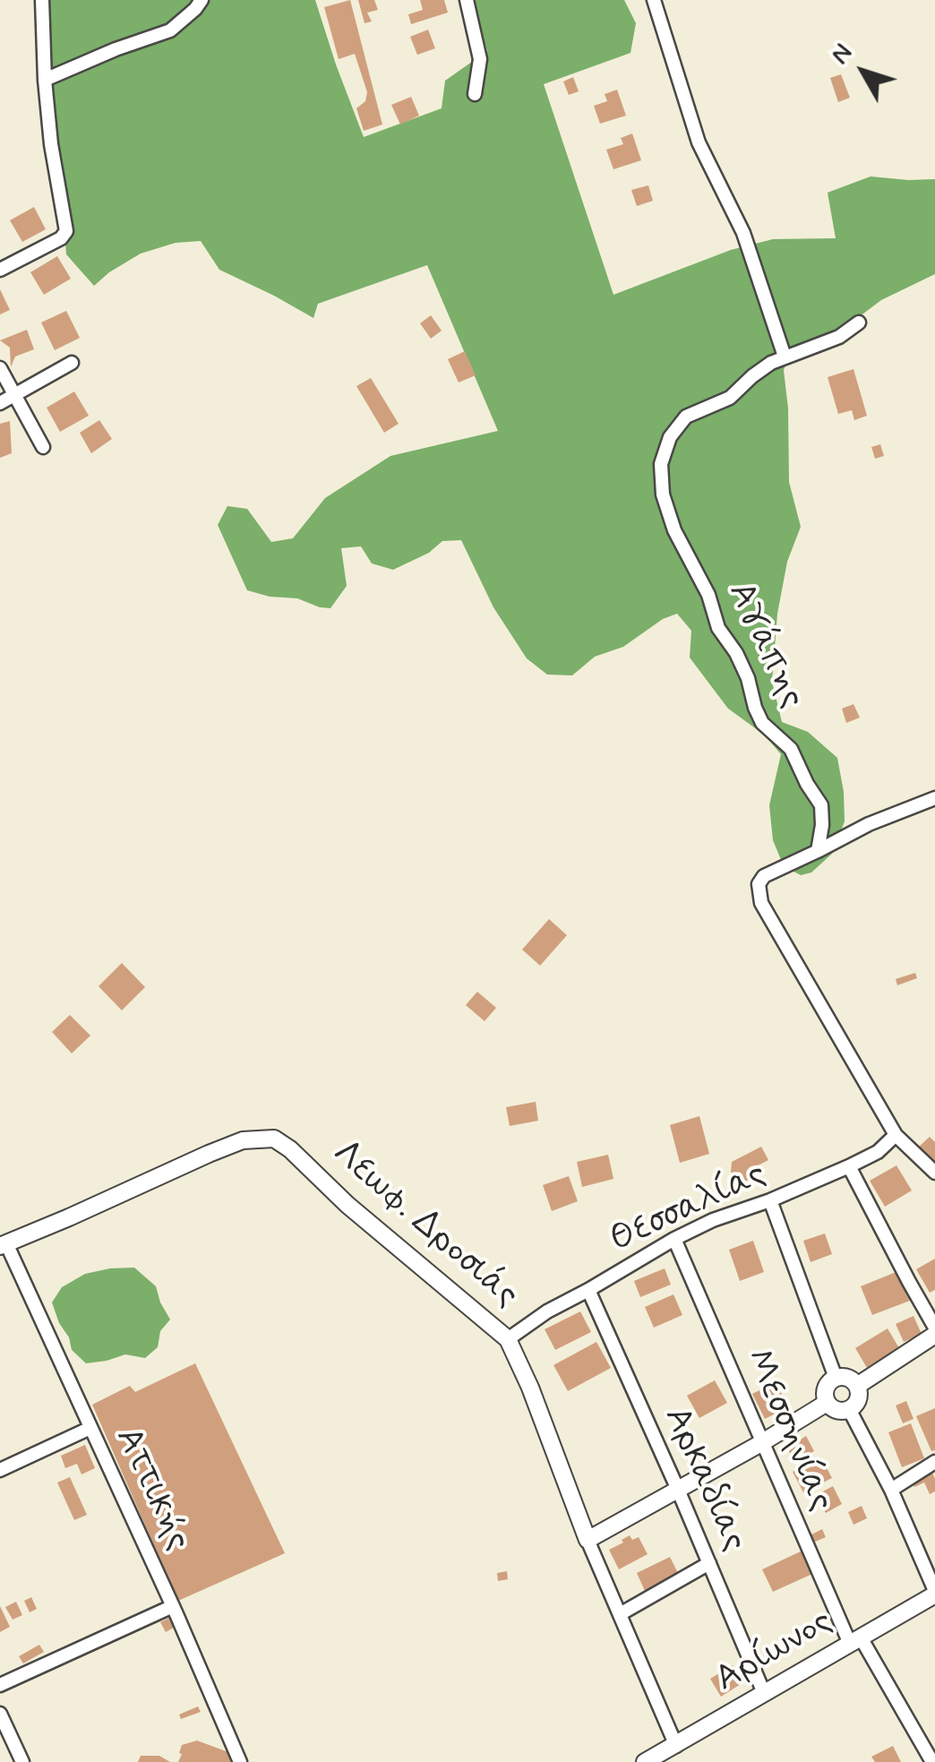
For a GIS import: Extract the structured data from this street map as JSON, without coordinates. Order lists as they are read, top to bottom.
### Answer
{
  "streets": {
    "street": [
      "Αγάπης",
      "Θεσσαλίας",
      "Λεωφ. Δροσιάς",
      "Μεσσηνίας",
      "Αρκαδίας",
      "Αττικής",
      "Αρίωνος"
    ]
  },
  "crossings": [
    ["Θεσσαλίας", "Λεωφ. Δροσιάς"],
    ["Θεσσαλίας", "Μεσσηνίας"],
    ["Θεσσαλίας", "Αρκαδίας"],
    ["Λεωφ. Δροσιάς", "Αττικής"],
    ["Μεσσηνίας", "Αρίωνος"],
    ["Αρκαδίας", "Αρίωνος"]
  ],
  "north": "top left"
}
